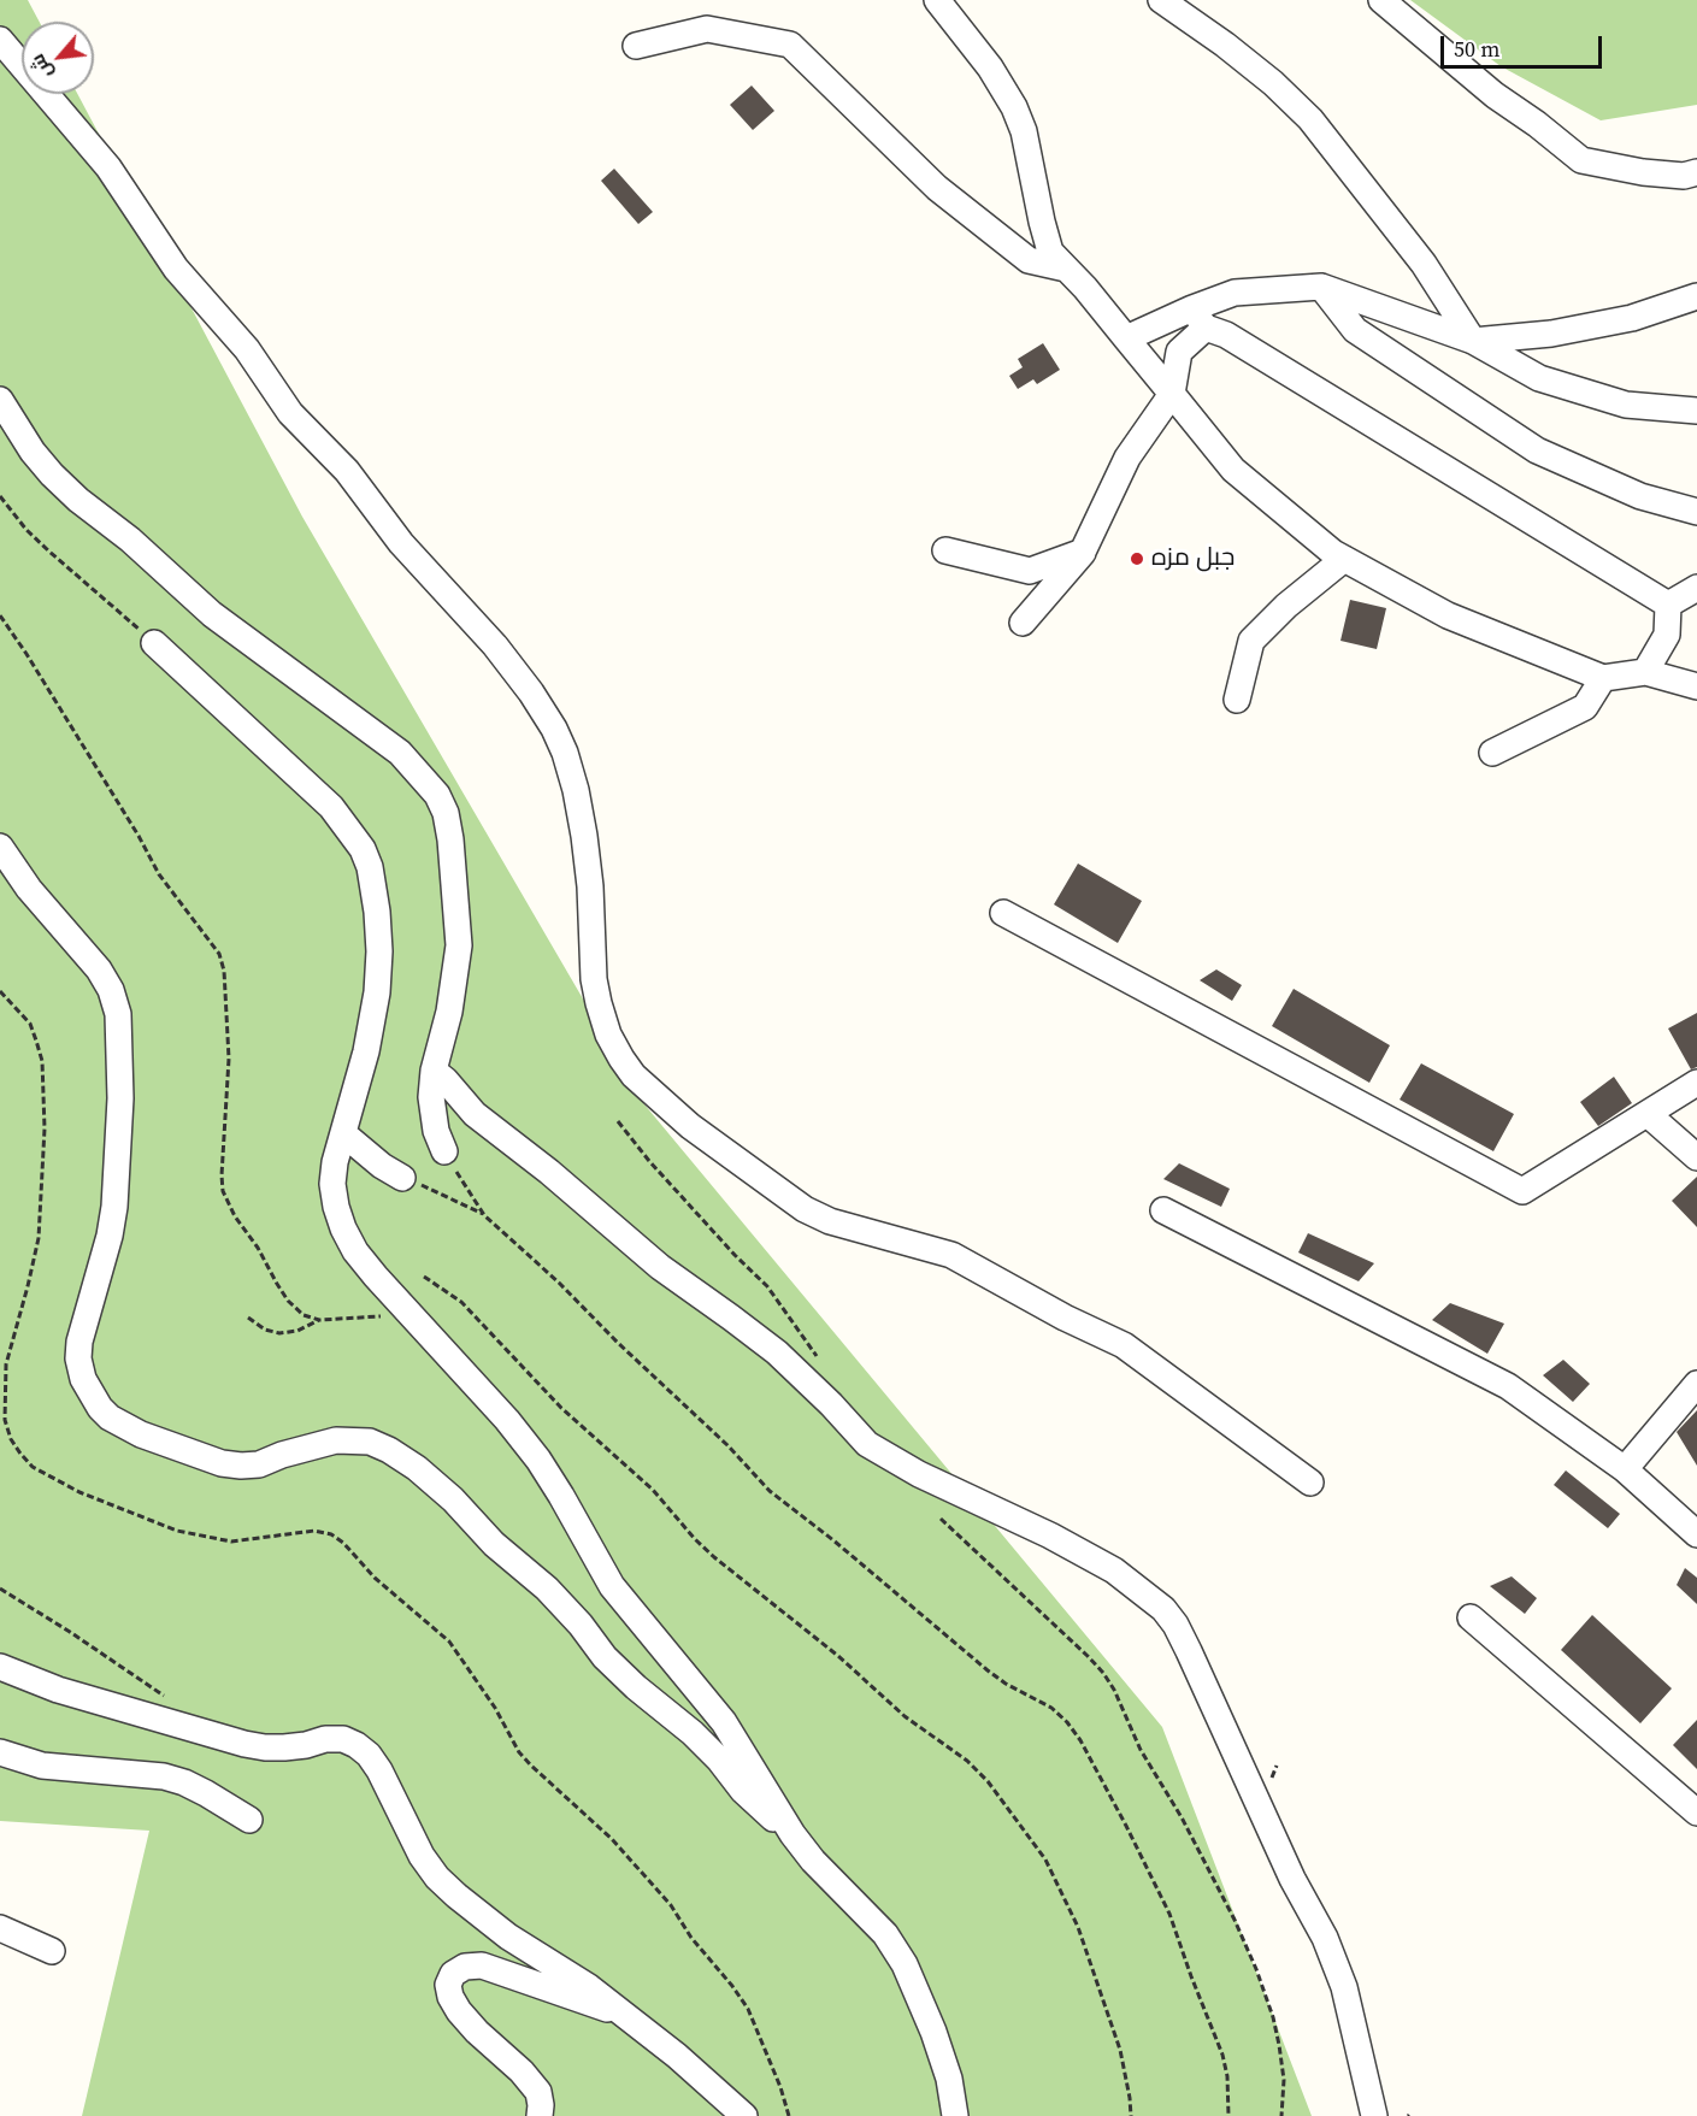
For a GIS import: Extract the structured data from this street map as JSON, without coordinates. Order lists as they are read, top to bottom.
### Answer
{
  "places": ["جبل مزه"],
  "scale_bar": "50 m",
  "north": "bottom left"
}
